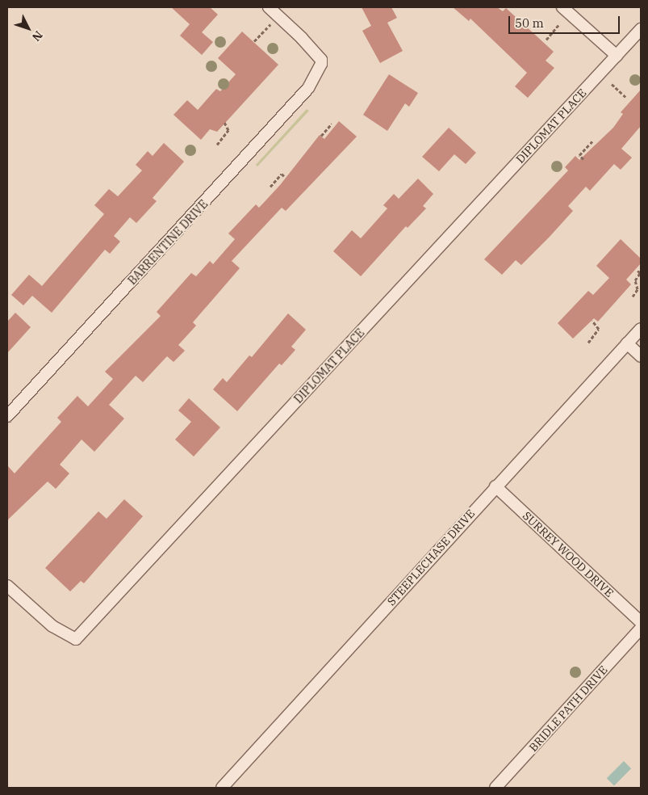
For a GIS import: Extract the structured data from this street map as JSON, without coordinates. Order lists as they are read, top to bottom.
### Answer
{
  "streets": {
    "street": [
      "DIPLOMAT PLACE",
      "BARRENTINE DRIVE",
      "SURREY WOOD DRIVE",
      "STEEPLECHASE DRIVE",
      "BRIDLE PATH DRIVE"
    ]
  },
  "crossings": [
    ["SURREY WOOD DRIVE", "STEEPLECHASE DRIVE"]
  ],
  "scale_bar": "50 m",
  "north": "bottom right"
}
